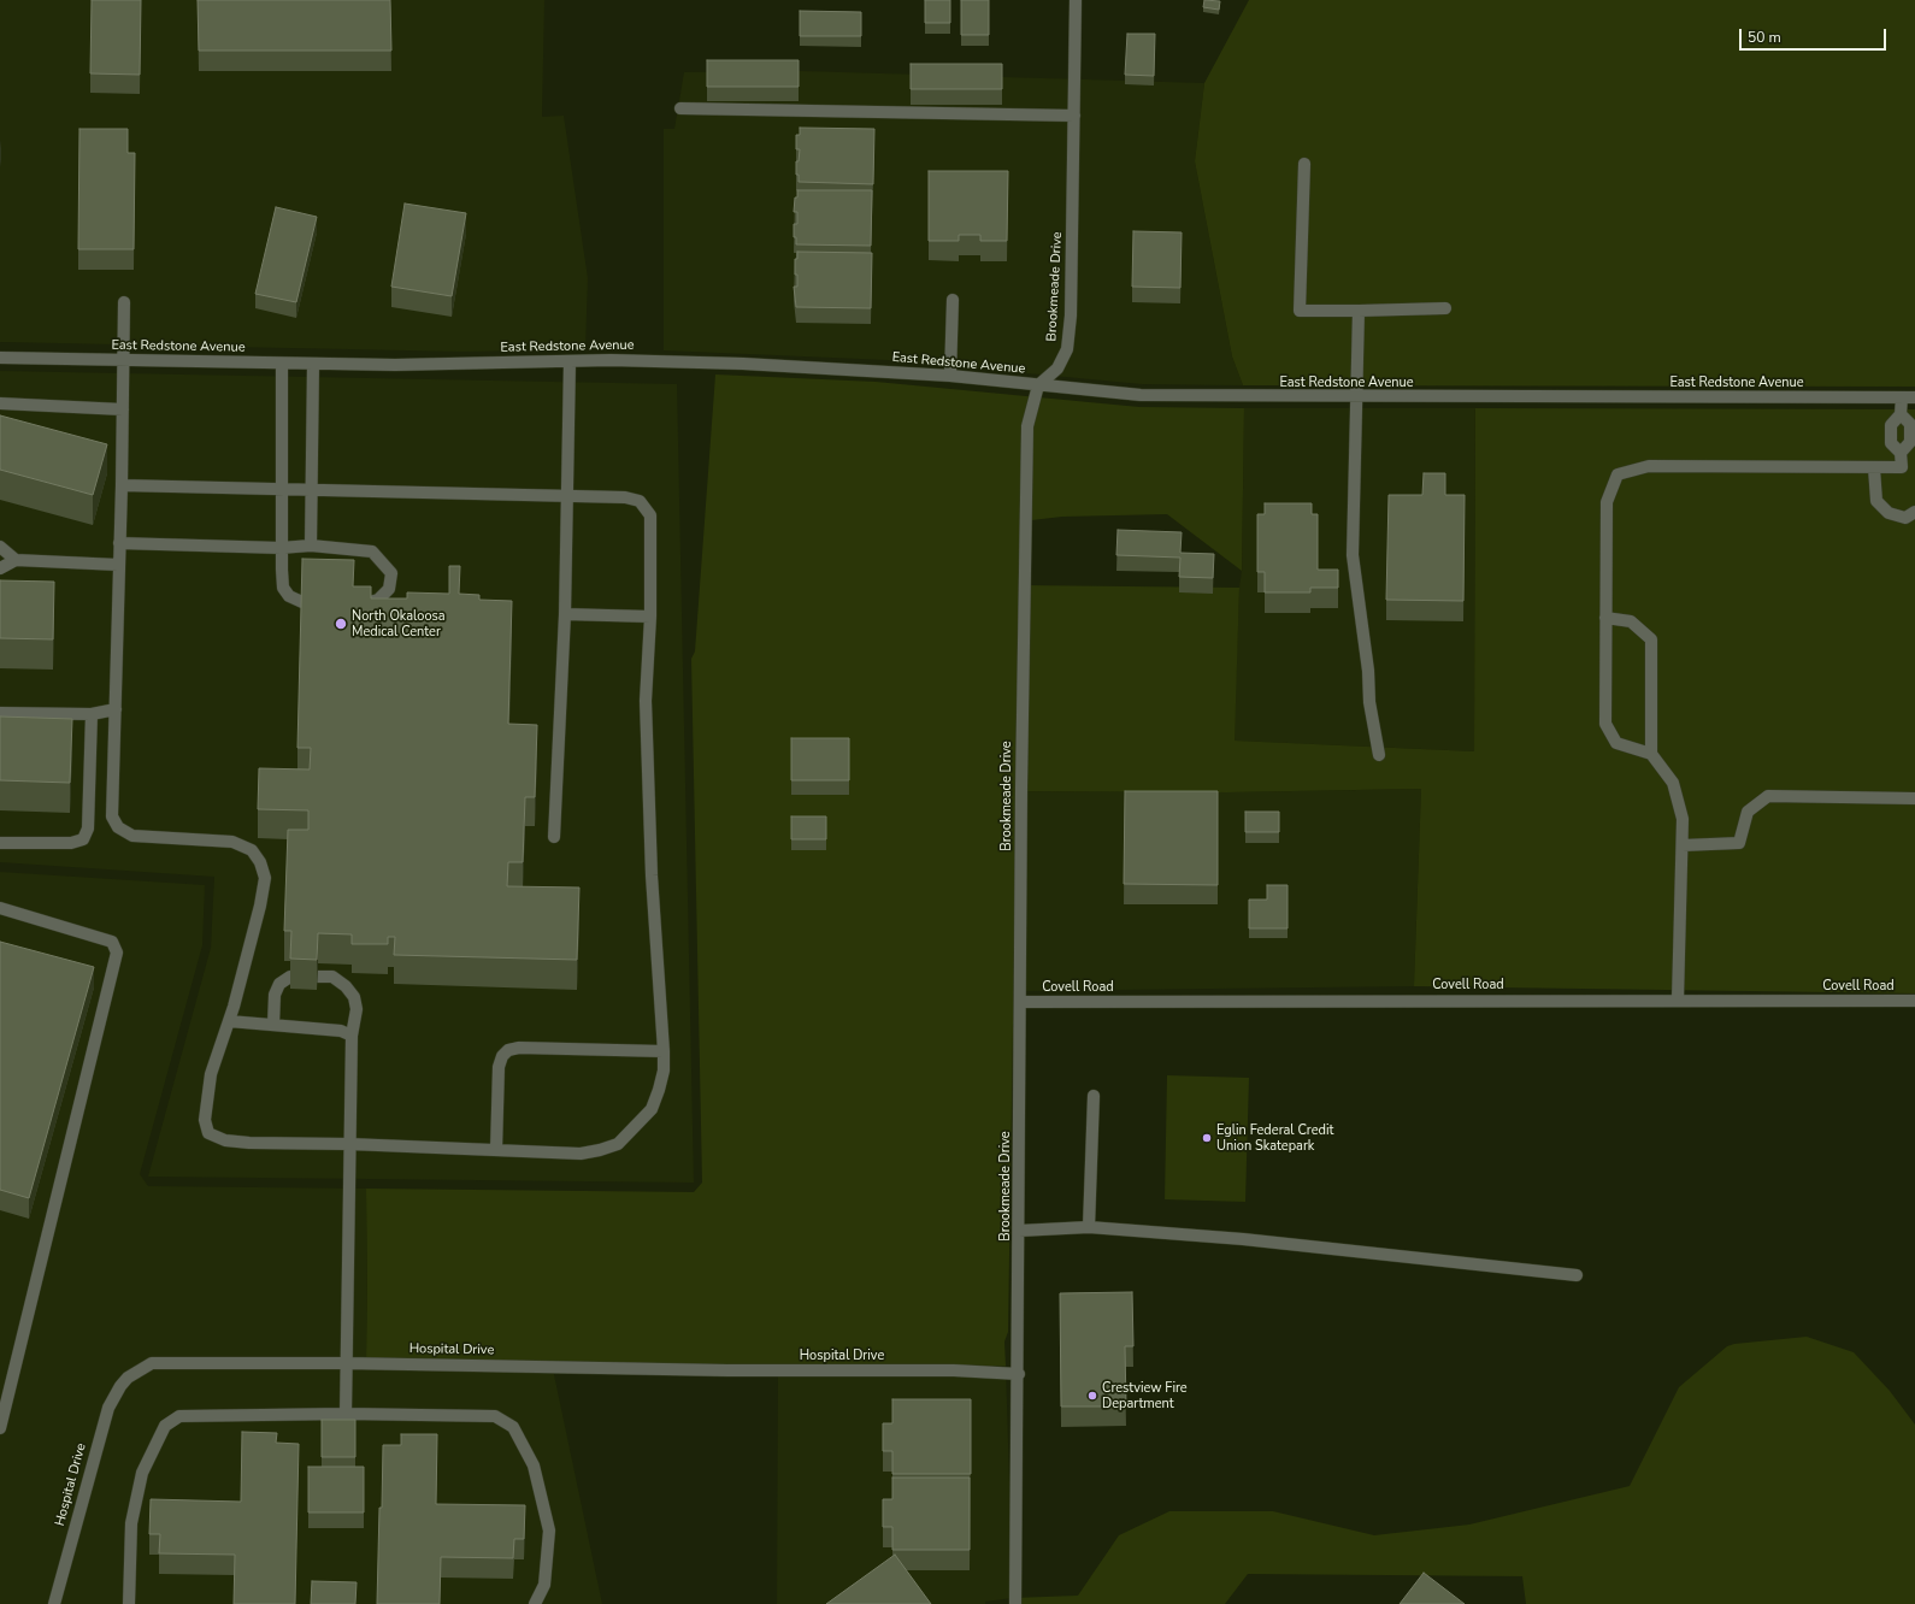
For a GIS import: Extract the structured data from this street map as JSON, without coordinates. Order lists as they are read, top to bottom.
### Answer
{
  "streets": {
    "street": [
      "Brookmeade Drive",
      "East Redstone Avenue",
      "Covell Road",
      "Hospital Drive"
    ]
  },
  "crossings": [
    ["Brookmeade Drive", "East Redstone Avenue"],
    ["Brookmeade Drive", "Covell Road"],
    ["Brookmeade Drive", "Hospital Drive"]
  ],
  "places": ["North Okaloosa Medical Center", "Eglin Federal Credit Union Skatepark", "Crestview Fire Department"],
  "scale_bar": "50 m"
}
